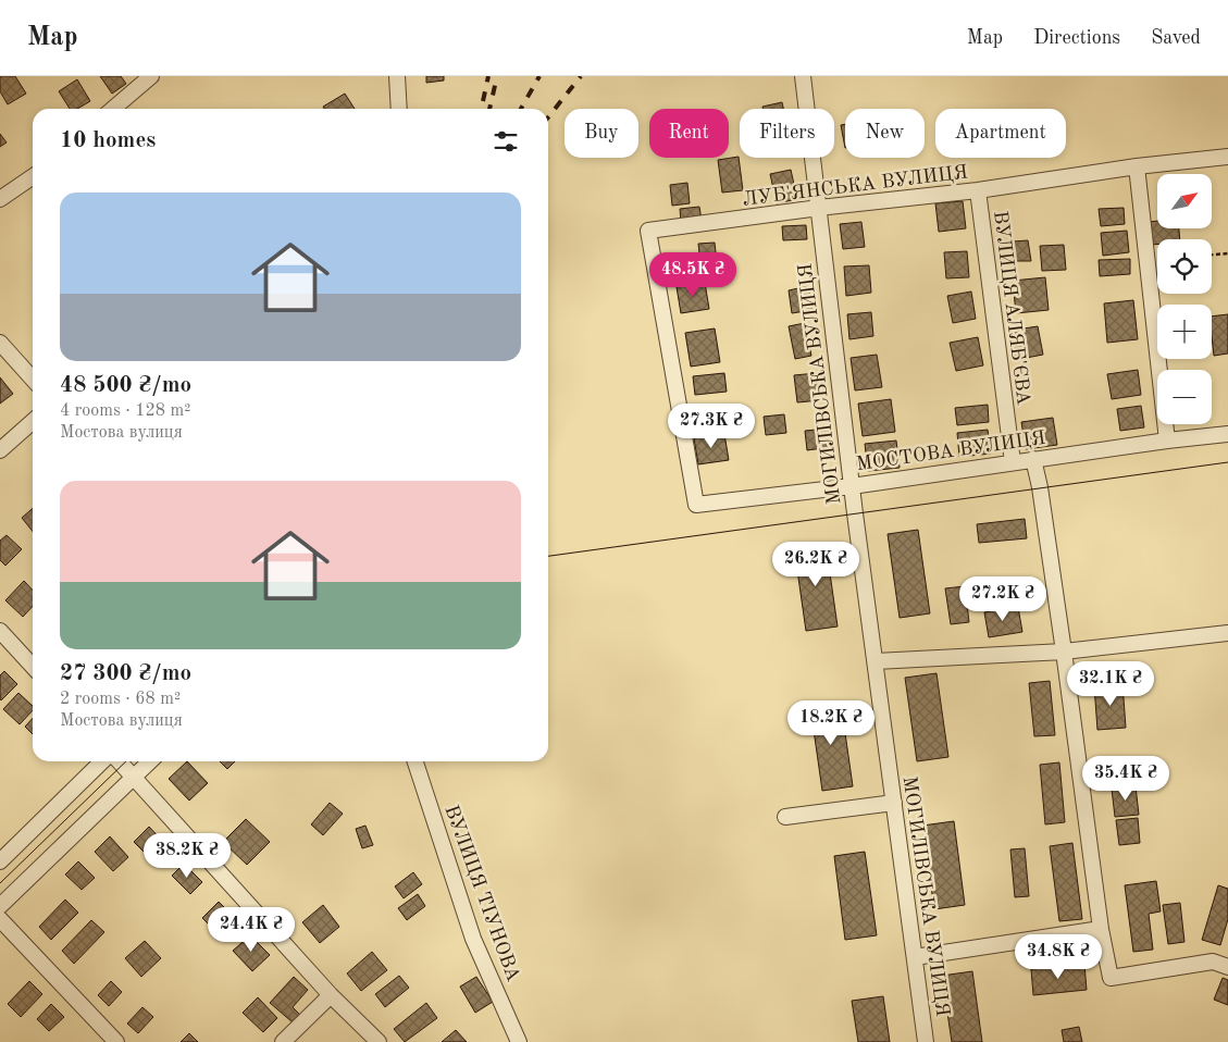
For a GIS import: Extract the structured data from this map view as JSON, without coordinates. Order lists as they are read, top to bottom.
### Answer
{
  "streets": {
    "street": [
      "ЛУБ'ЯНСЬКА ВУЛИЦЯ",
      "ВУЛИЦЯ АЛЯБ'ЄВА",
      "МОГИЛІВСЬКА ВУЛИЦЯ",
      "МОСТОВА ВУЛИЦЯ",
      "ВУЛИЦЯ ТІУНОВА"
    ]
  },
  "crossings": [
    ["ЛУБ'ЯНСЬКА ВУЛИЦЯ", "ВУЛИЦЯ АЛЯБ'ЄВА"],
    ["ЛУБ'ЯНСЬКА ВУЛИЦЯ", "МОГИЛІВСЬКА ВУЛИЦЯ"],
    ["ЛУБ'ЯНСЬКА ВУЛИЦЯ", "МОСТОВА ВУЛИЦЯ"],
    ["ВУЛИЦЯ АЛЯБ'ЄВА", "МОСТОВА ВУЛИЦЯ"],
    ["МОГИЛІВСЬКА ВУЛИЦЯ", "МОСТОВА ВУЛИЦЯ"]
  ],
  "north": "top right",
  "page": {
    "header": "Map",
    "nav": ["Map", "Directions", "Saved"],
    "chip": [
      "Buy",
      "Rent",
      "Filters",
      "New",
      "Apartment"
    ],
    "heading": "10 homes",
    "map_buttons": ["+", "−"],
    "list": [
      {
        "name": "48 500 ₴/mo",
        "note": "4 rooms · 128 m² · Мостова вулиця"
      },
      {
        "name": "27 300 ₴/mo",
        "note": "2 rooms · 68 m² · Мостова вулиця"
      }
    ],
    "price": [
      "48.5K ₴",
      "27.3K ₴",
      "26.2K ₴",
      "27.2K ₴",
      "32.1K ₴",
      "18.2K ₴",
      "35.4K ₴",
      "38.2K ₴",
      "24.4K ₴",
      "34.8K ₴"
    ]
  }
}
